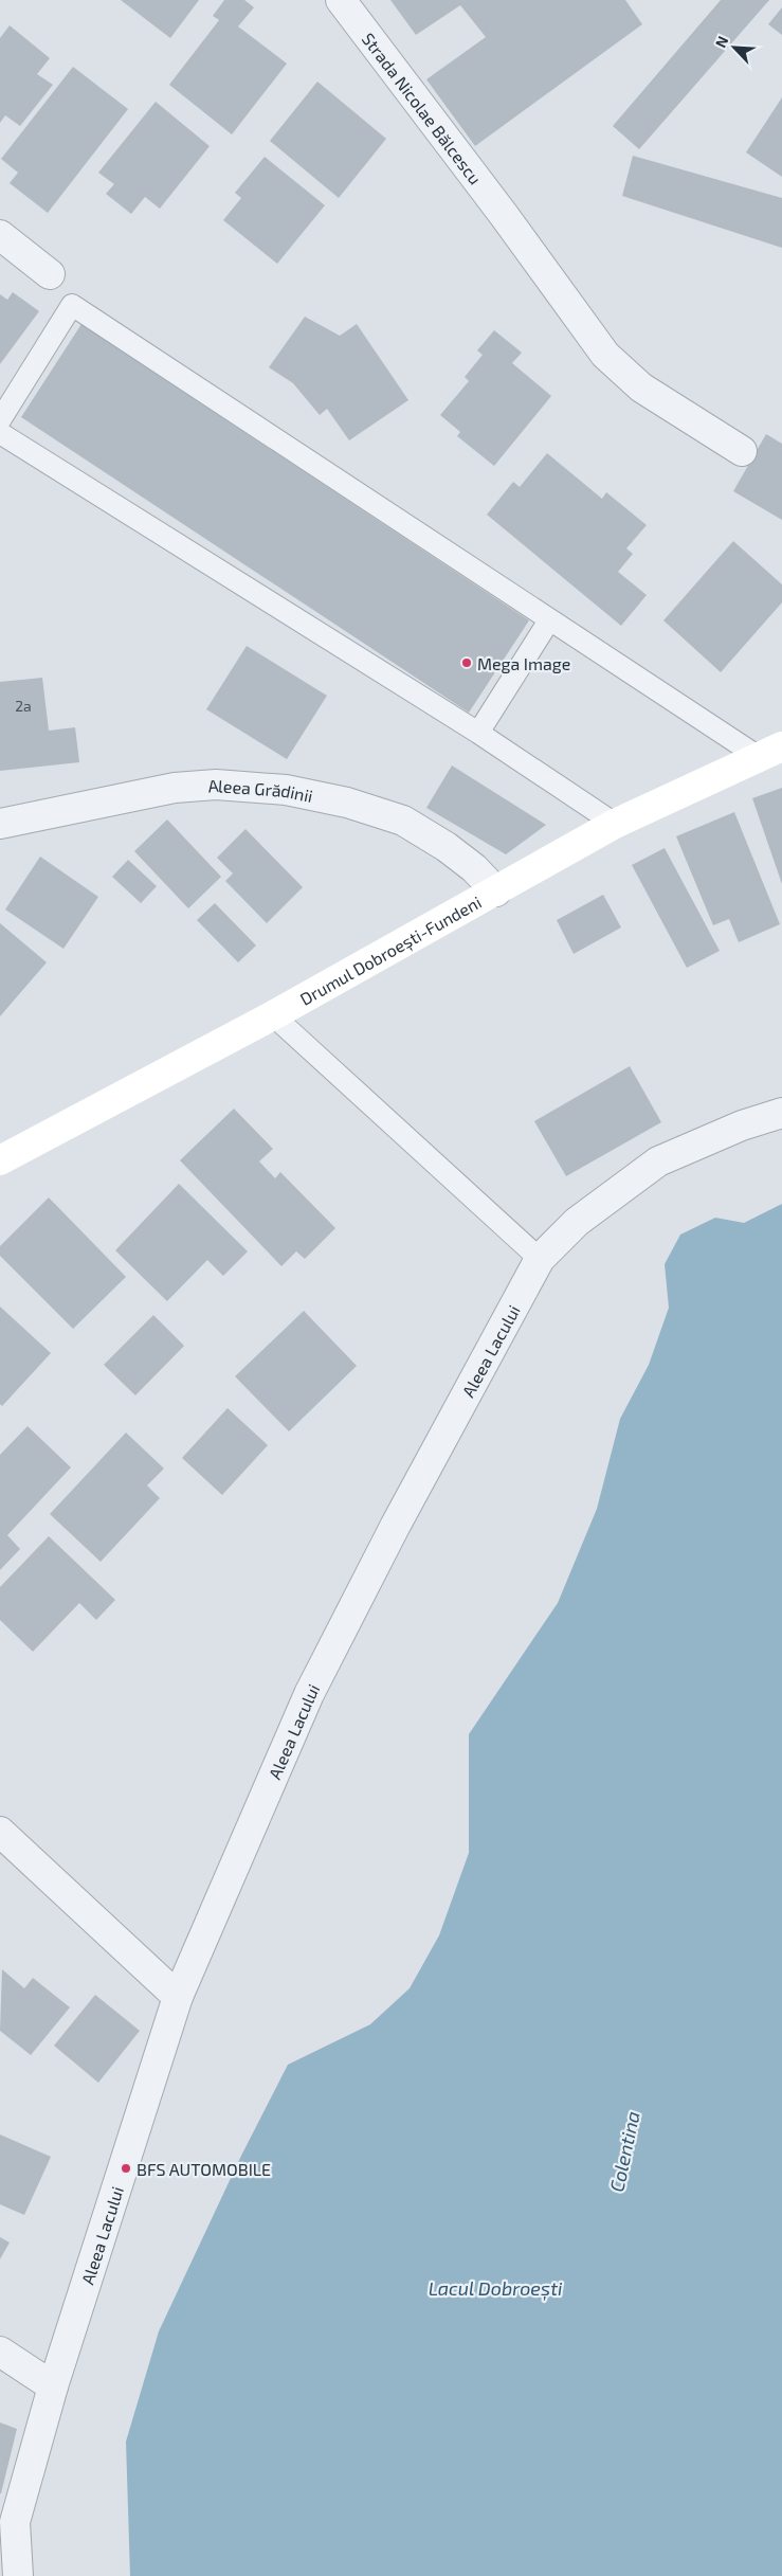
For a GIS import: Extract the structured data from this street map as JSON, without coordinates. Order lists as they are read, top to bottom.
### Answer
{
  "streets": {
    "street": [
      "Strada Nicolae Bălcescu",
      "Aleea Grădinii",
      "Drumul Dobroești-Fundeni",
      "Aleea Lacului"
    ]
  },
  "crossings": [
    ["Aleea Grădinii", "Drumul Dobroești-Fundeni"]
  ],
  "water": ["Colentina", "Lacul Dobroești"],
  "places": ["Mega Image", "BFS AUTOMOBILE"],
  "house_numbers": ["2a"],
  "north": "top left"
}
